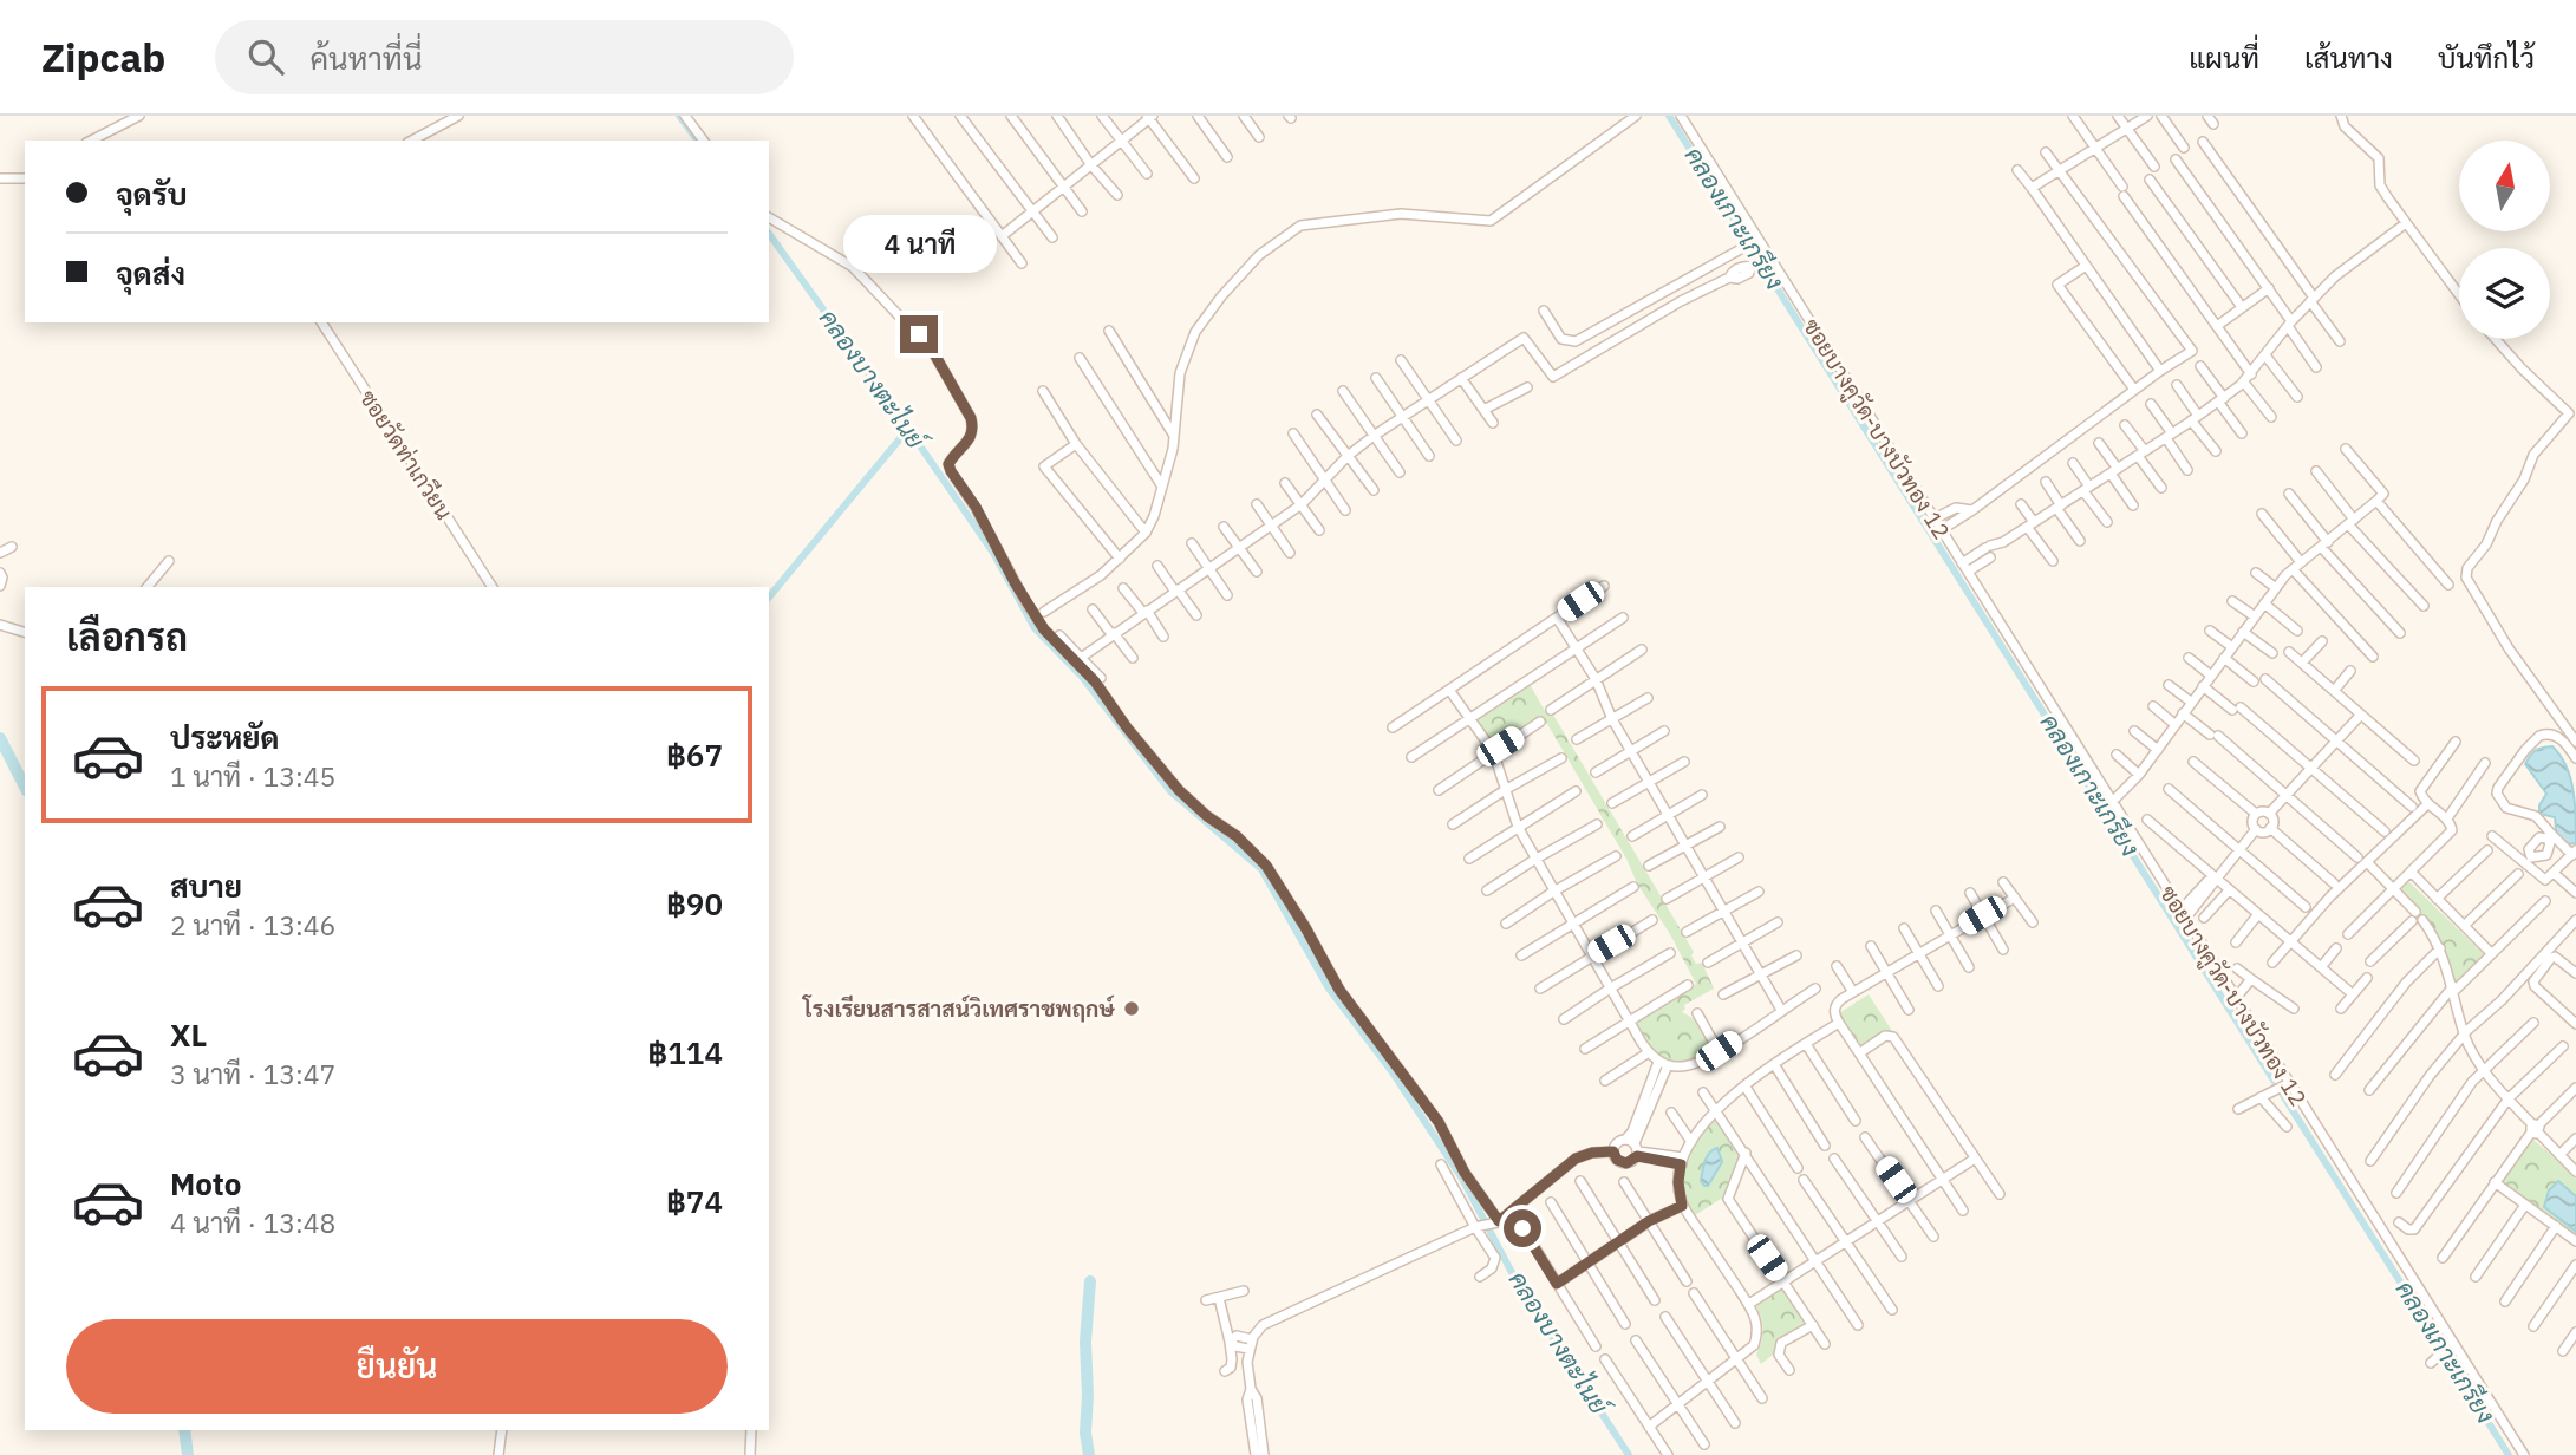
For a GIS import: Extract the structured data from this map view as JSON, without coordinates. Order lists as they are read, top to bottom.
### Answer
{
  "streets": {
    "street": ["ซอยบางคูวัด-บางบัวทอง 12", "ซอยวัดท่าเกวียน"]
  },
  "water": ["คลองเกาะเกรียง", "คลองบางตะไนย์"],
  "places": ["โรงเรียนสารสาสน์วิเทศราชพฤกษ์"],
  "north": "top",
  "page": {
    "header": "Zipcab",
    "search": "ค้นหาที่นี่",
    "nav": ["แผนที่", "เส้นทาง", "บันทึกไว้"],
    "banner": ["จุดรับ", "จุดส่ง"],
    "bubble": "4 นาที",
    "heading": "เลือกรถ",
    "list": [
      {
        "name": "ประหยัด",
        "note": "1 นาที · 13:45",
        "value": "฿67"
      },
      {
        "name": "สบาย",
        "note": "2 นาที · 13:46",
        "value": "฿90"
      },
      {
        "name": "XL",
        "note": "3 นาที · 13:47",
        "value": "฿114"
      },
      {
        "name": "Moto",
        "note": "4 นาที · 13:48",
        "value": "฿74"
      }
    ],
    "buttons": "ยืนยัน"
  }
}
